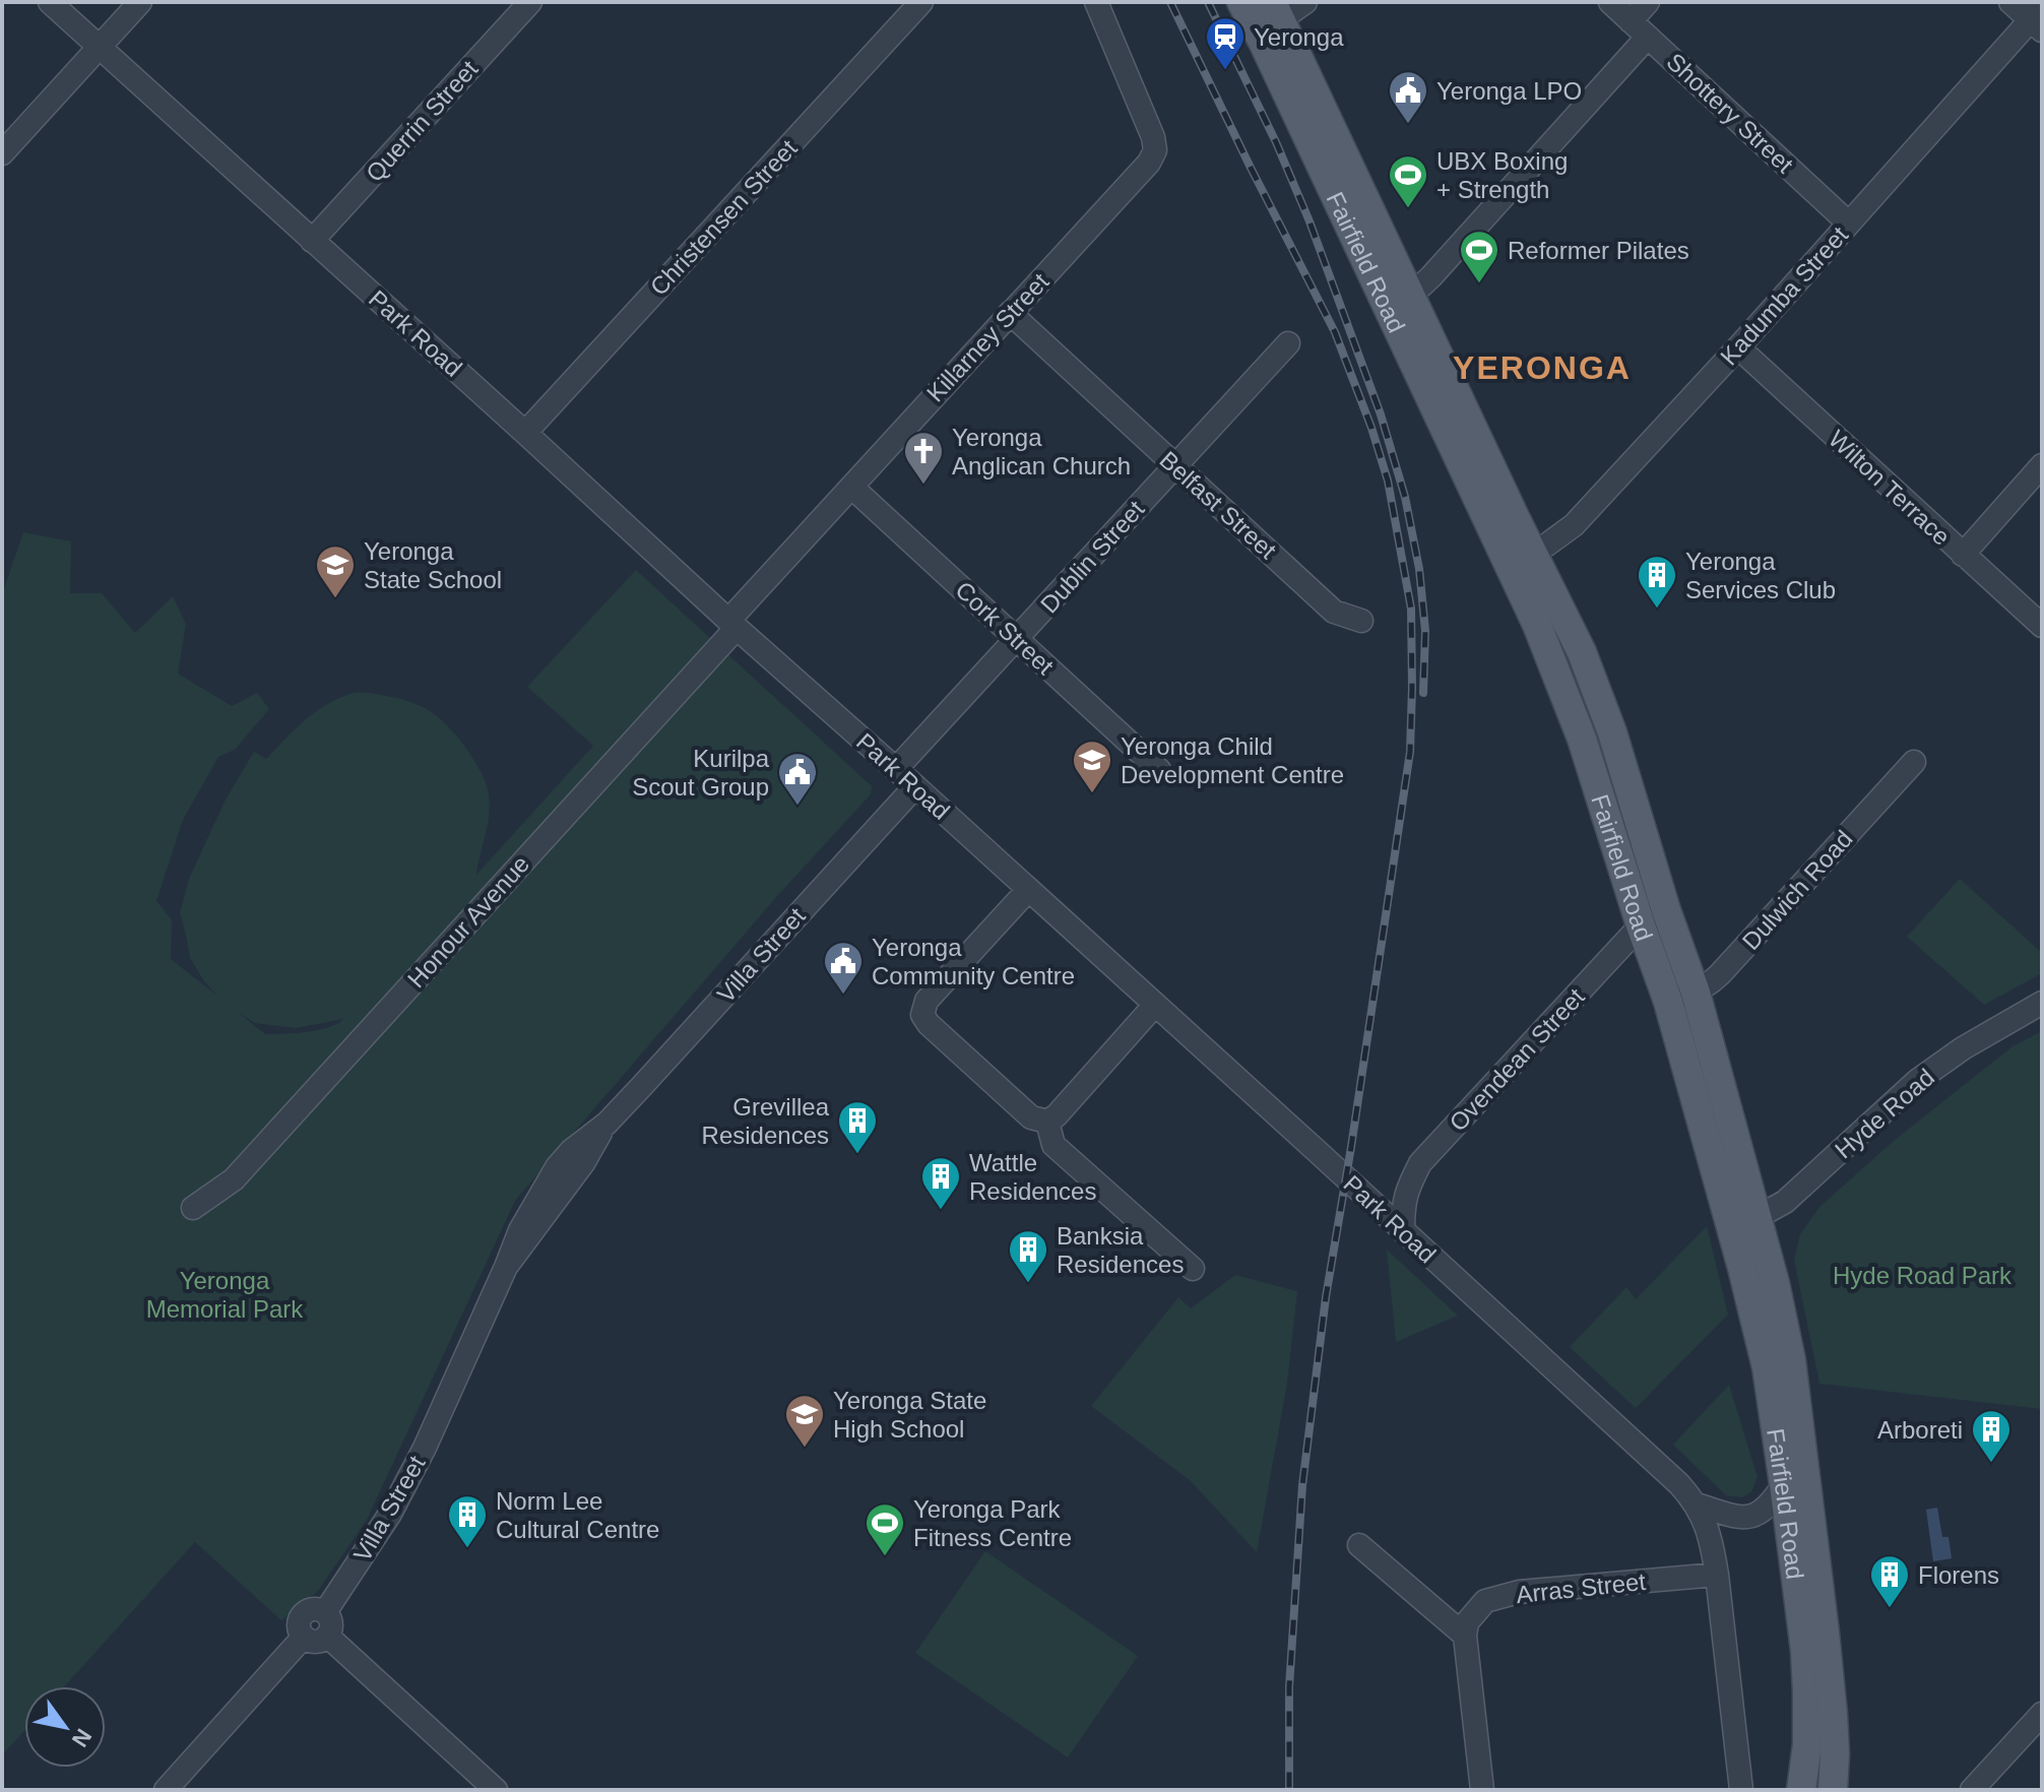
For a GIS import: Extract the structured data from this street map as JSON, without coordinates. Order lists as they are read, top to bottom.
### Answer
{
  "streets": {
    "main road": ["Fairfield Road"],
    "street": [
      "Shottery Street",
      "Querrin Street",
      "Christensen Street",
      "Kadumba Street",
      "Park Road",
      "Killarney Street",
      "Wilton Terrace",
      "Belfast Street",
      "Dublin Street",
      "Cork Street",
      "Dulwich Road",
      "Honour Avenue",
      "Villa Street",
      "Ovendean Street",
      "Hyde Road",
      "Arras Street"
    ]
  },
  "crossings": [
    ["Shottery Street", "Kadumba Street"],
    ["Querrin Street", "Park Road"],
    ["Christensen Street", "Park Road"],
    ["Fairfield Road", "Kadumba Street"],
    ["Fairfield Road", "Dulwich Road"],
    ["Fairfield Road", "Ovendean Street"],
    ["Fairfield Road", "Hyde Road"],
    ["Kadumba Street", "Wilton Terrace"],
    ["Park Road", "Killarney Street"],
    ["Park Road", "Dublin Street"],
    ["Park Road", "Honour Avenue"],
    ["Park Road", "Villa Street"],
    ["Park Road", "Ovendean Street"],
    ["Park Road", "Arras Street"],
    ["Killarney Street", "Belfast Street"],
    ["Killarney Street", "Cork Street"],
    ["Killarney Street", "Honour Avenue"],
    ["Belfast Street", "Dublin Street"],
    ["Dublin Street", "Cork Street"]
  ],
  "districts": ["YERONGA"],
  "parks": ["Hyde Road Park", "Yeronga Memorial Park"],
  "places": {
    "station": ["Yeronga"],
    "public building": ["Yeronga LPO", "Kurilpa Scout Group", "Yeronga Community Centre"],
    "sports": ["UBX Boxing + Strength", "Reformer Pilates", "Yeronga Park Fitness Centre"],
    "church": ["Yeronga Anglican Church"],
    "school or university": ["Yeronga State School", "Yeronga Child Development Centre", "Yeronga State High School"],
    "building": [
      "Yeronga Services Club",
      "Grevillea Residences",
      "Wattle Residences",
      "Banksia Residences",
      "Arboreti",
      "Norm Lee Cultural Centre",
      "Florens"
    ]
  },
  "north": "bottom right"
}
